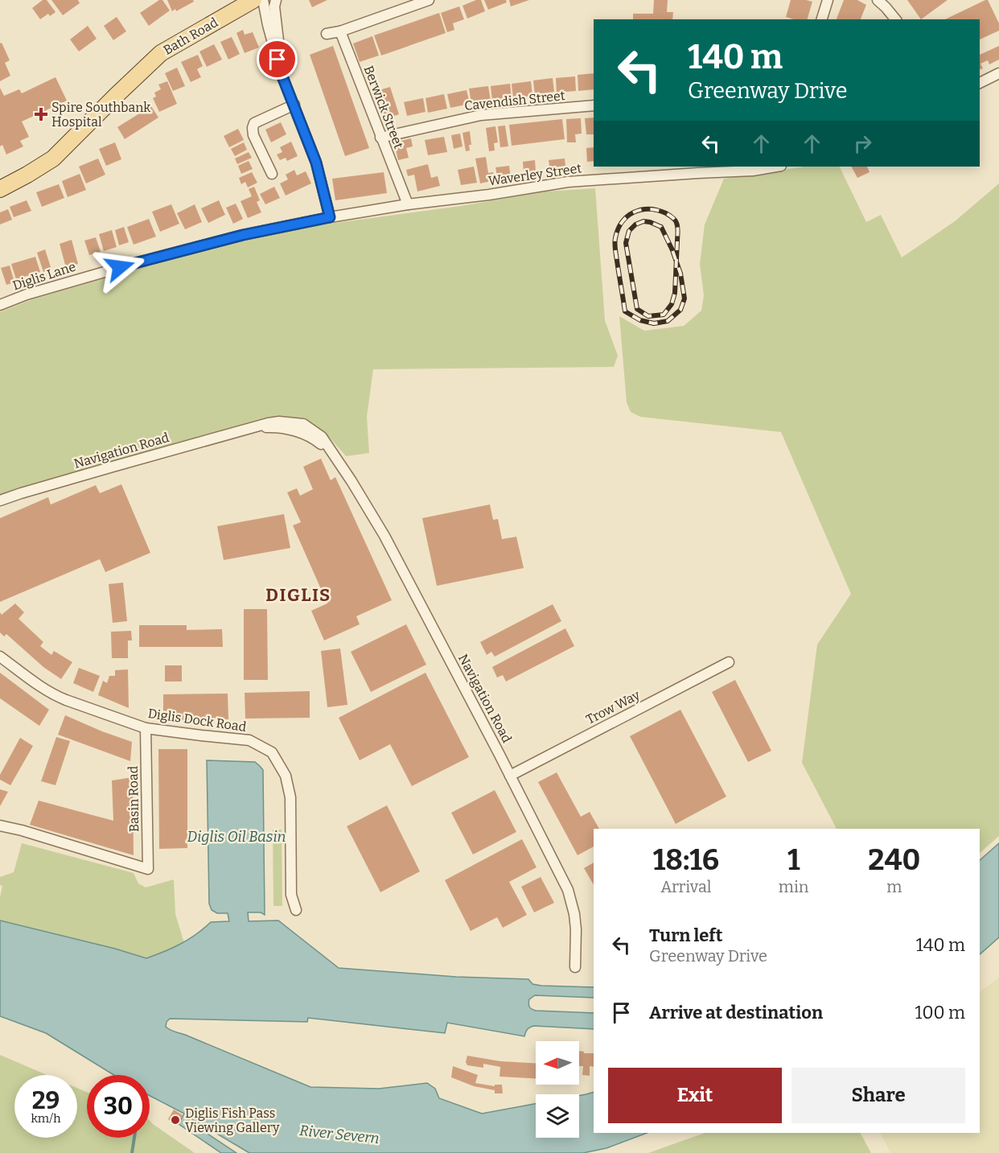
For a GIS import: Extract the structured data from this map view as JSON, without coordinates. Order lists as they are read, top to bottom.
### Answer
{
  "streets": {
    "main road": ["Bath Road"],
    "street": [
      "Cavendish Street",
      "Berwick Street",
      "Waverley Street",
      "Diglis Lane",
      "Navigation Road",
      "Trow Way",
      "Diglis Dock Road",
      "Basin Road"
    ]
  },
  "crossings": [
    ["Cavendish Street", "Berwick Street"],
    ["Berwick Street", "Waverley Street"],
    ["Berwick Street", "Diglis Lane"],
    ["Waverley Street", "Diglis Lane"],
    ["Navigation Road", "Trow Way"],
    ["Diglis Dock Road", "Basin Road"]
  ],
  "districts": ["DIGLIS"],
  "water": ["Diglis Oil Basin", "River Severn"],
  "places": {
    "health": ["Spire Southbank Hospital"],
    "other": ["Diglis Fish Pass Viewing Gallery"]
  },
  "north": "left",
  "page": {
    "turn": ["140 m", "Greenway Drive"],
    "eta": [
      "18:16",
      "Arrival",
      "1",
      "min",
      "240",
      "m"
    ],
    "list": [
      {
        "name": "Turn left",
        "note": "Greenway Drive",
        "value": "140 m"
      },
      {
        "name": "Arrive at destination",
        "value": "100 m"
      }
    ],
    "buttons": ["Exit", "Share"],
    "speed": "29 km/h",
    "limit": "30"
  }
}
